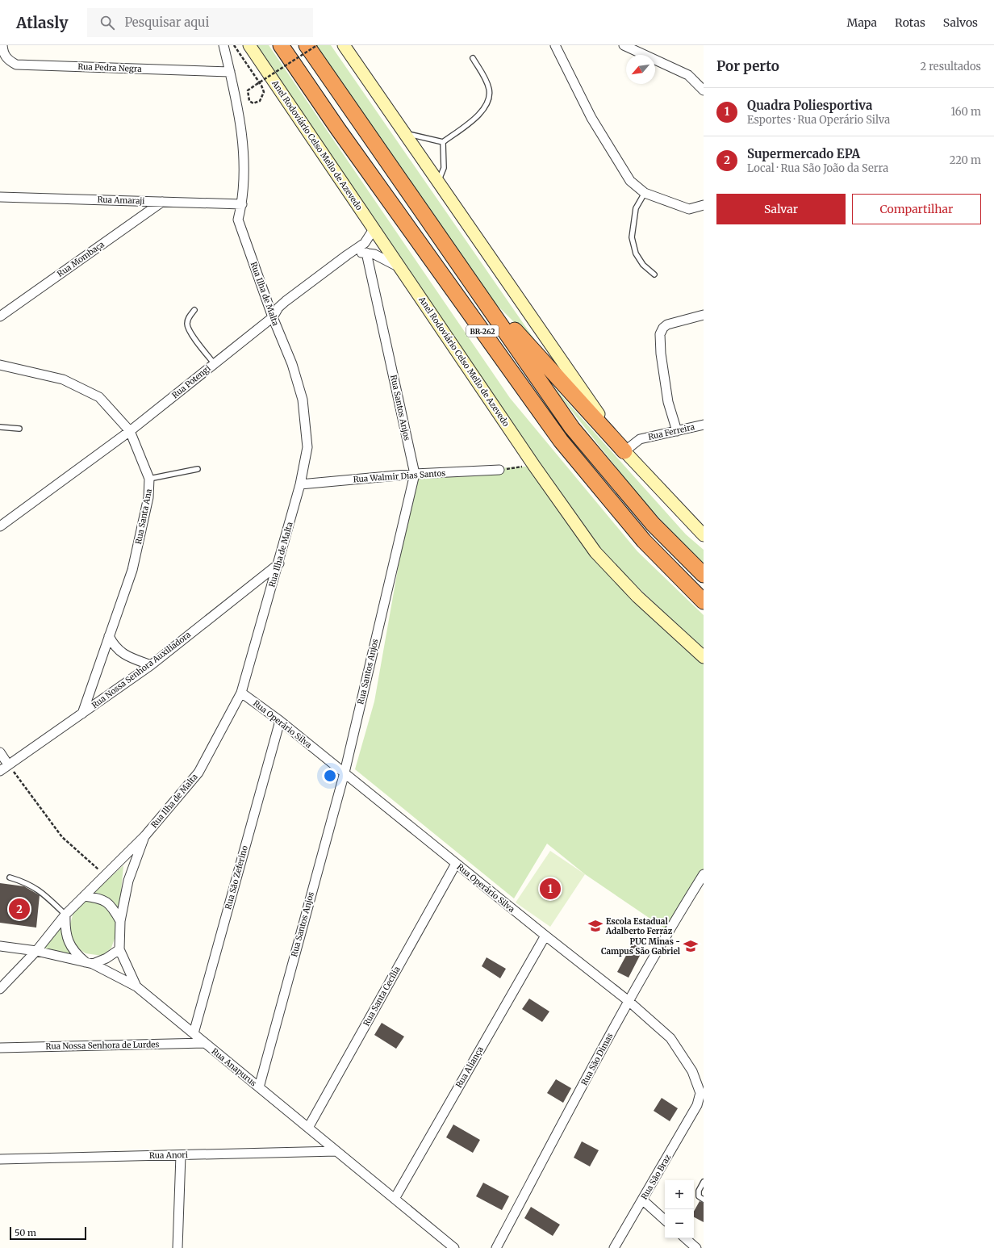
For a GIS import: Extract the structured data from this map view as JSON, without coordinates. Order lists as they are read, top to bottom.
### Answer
{
  "streets": {
    "highway": ["BR-262"],
    "main road": ["Anel Rodoviário Celso Mello de Azevedo"],
    "street": [
      "Rua Pedra Negra",
      "Rua Amaraji",
      "Rua Mombaça",
      "Rua Ilha de Malta",
      "Rua Potengi",
      "Rua Santos Anjos",
      "Rua Ferreira",
      "Rua Walmir Dias Santos",
      "Rua Santa Ana",
      "Rua Nossa Senhora Auxiliadora",
      "Rua Operário Silva",
      "Rua São Zeferino",
      "Rua Santa Cecília",
      "Rua Nossa Senhora de Lurdes",
      "Rua São Dimas",
      "Rua Anapurus",
      "Rua Aliança",
      "Rua Anori",
      "Rua São Braz"
    ]
  },
  "crossings": [
    ["Rua Pedra Negra", "Rua Ilha de Malta"],
    ["Anel Rodoviário Celso Mello de Azevedo", "Rua Potengi"],
    ["Rua Amaraji", "Rua Mombaça"],
    ["Rua Amaraji", "Rua Ilha de Malta"],
    ["Rua Ilha de Malta", "Rua Potengi"],
    ["Rua Ilha de Malta", "Rua Walmir Dias Santos"],
    ["Rua Ilha de Malta", "Rua Nossa Senhora Auxiliadora"],
    ["Rua Ilha de Malta", "Rua Operário Silva"],
    ["Rua Ilha de Malta", "Rua Anapurus"],
    ["Rua Potengi", "Rua Santa Ana"],
    ["Rua Santos Anjos", "Rua Walmir Dias Santos"],
    ["Rua Santos Anjos", "Rua Operário Silva"],
    ["Rua Santos Anjos", "Rua Anapurus"],
    ["Rua Santa Ana", "Rua Nossa Senhora Auxiliadora"],
    ["Rua Operário Silva", "Rua São Zeferino"],
    ["Rua Operário Silva", "Rua Santa Cecília"],
    ["Rua Operário Silva", "Rua São Dimas"],
    ["Rua Operário Silva", "Rua Aliança"],
    ["Rua Operário Silva", "Rua São Braz"],
    ["Rua São Zeferino", "Rua Anapurus"],
    ["Rua Santa Cecília", "Rua Anapurus"],
    ["Rua Nossa Senhora de Lurdes", "Rua Anapurus"],
    ["Rua Anapurus", "Rua Aliança"],
    ["Rua Anapurus", "Rua Anori"]
  ],
  "places": {
    "school or university": ["Escola Estadual Adalberto Ferraz", "PUC Minas - Campus São Gabriel"]
  },
  "scale_bar": "50 m",
  "north": "bottom left",
  "page": {
    "header": "Atlasly",
    "search": "Pesquisar aqui",
    "nav": ["Mapa", "Rotas", "Salvos"],
    "heading": ["Por perto", "2 resultados"],
    "list": [
      {
        "mark": "1",
        "name": "Quadra Poliesportiva",
        "note": "Esportes · Rua Operário Silva",
        "value": "160 m"
      },
      {
        "mark": "2",
        "name": "Supermercado EPA",
        "note": "Local · Rua São João da Serra",
        "value": "220 m"
      }
    ],
    "buttons": ["Salvar", "Compartilhar"],
    "pins": ["1", "2"],
    "map_buttons": ["+", "−"],
    "scale": "50 m"
  }
}
